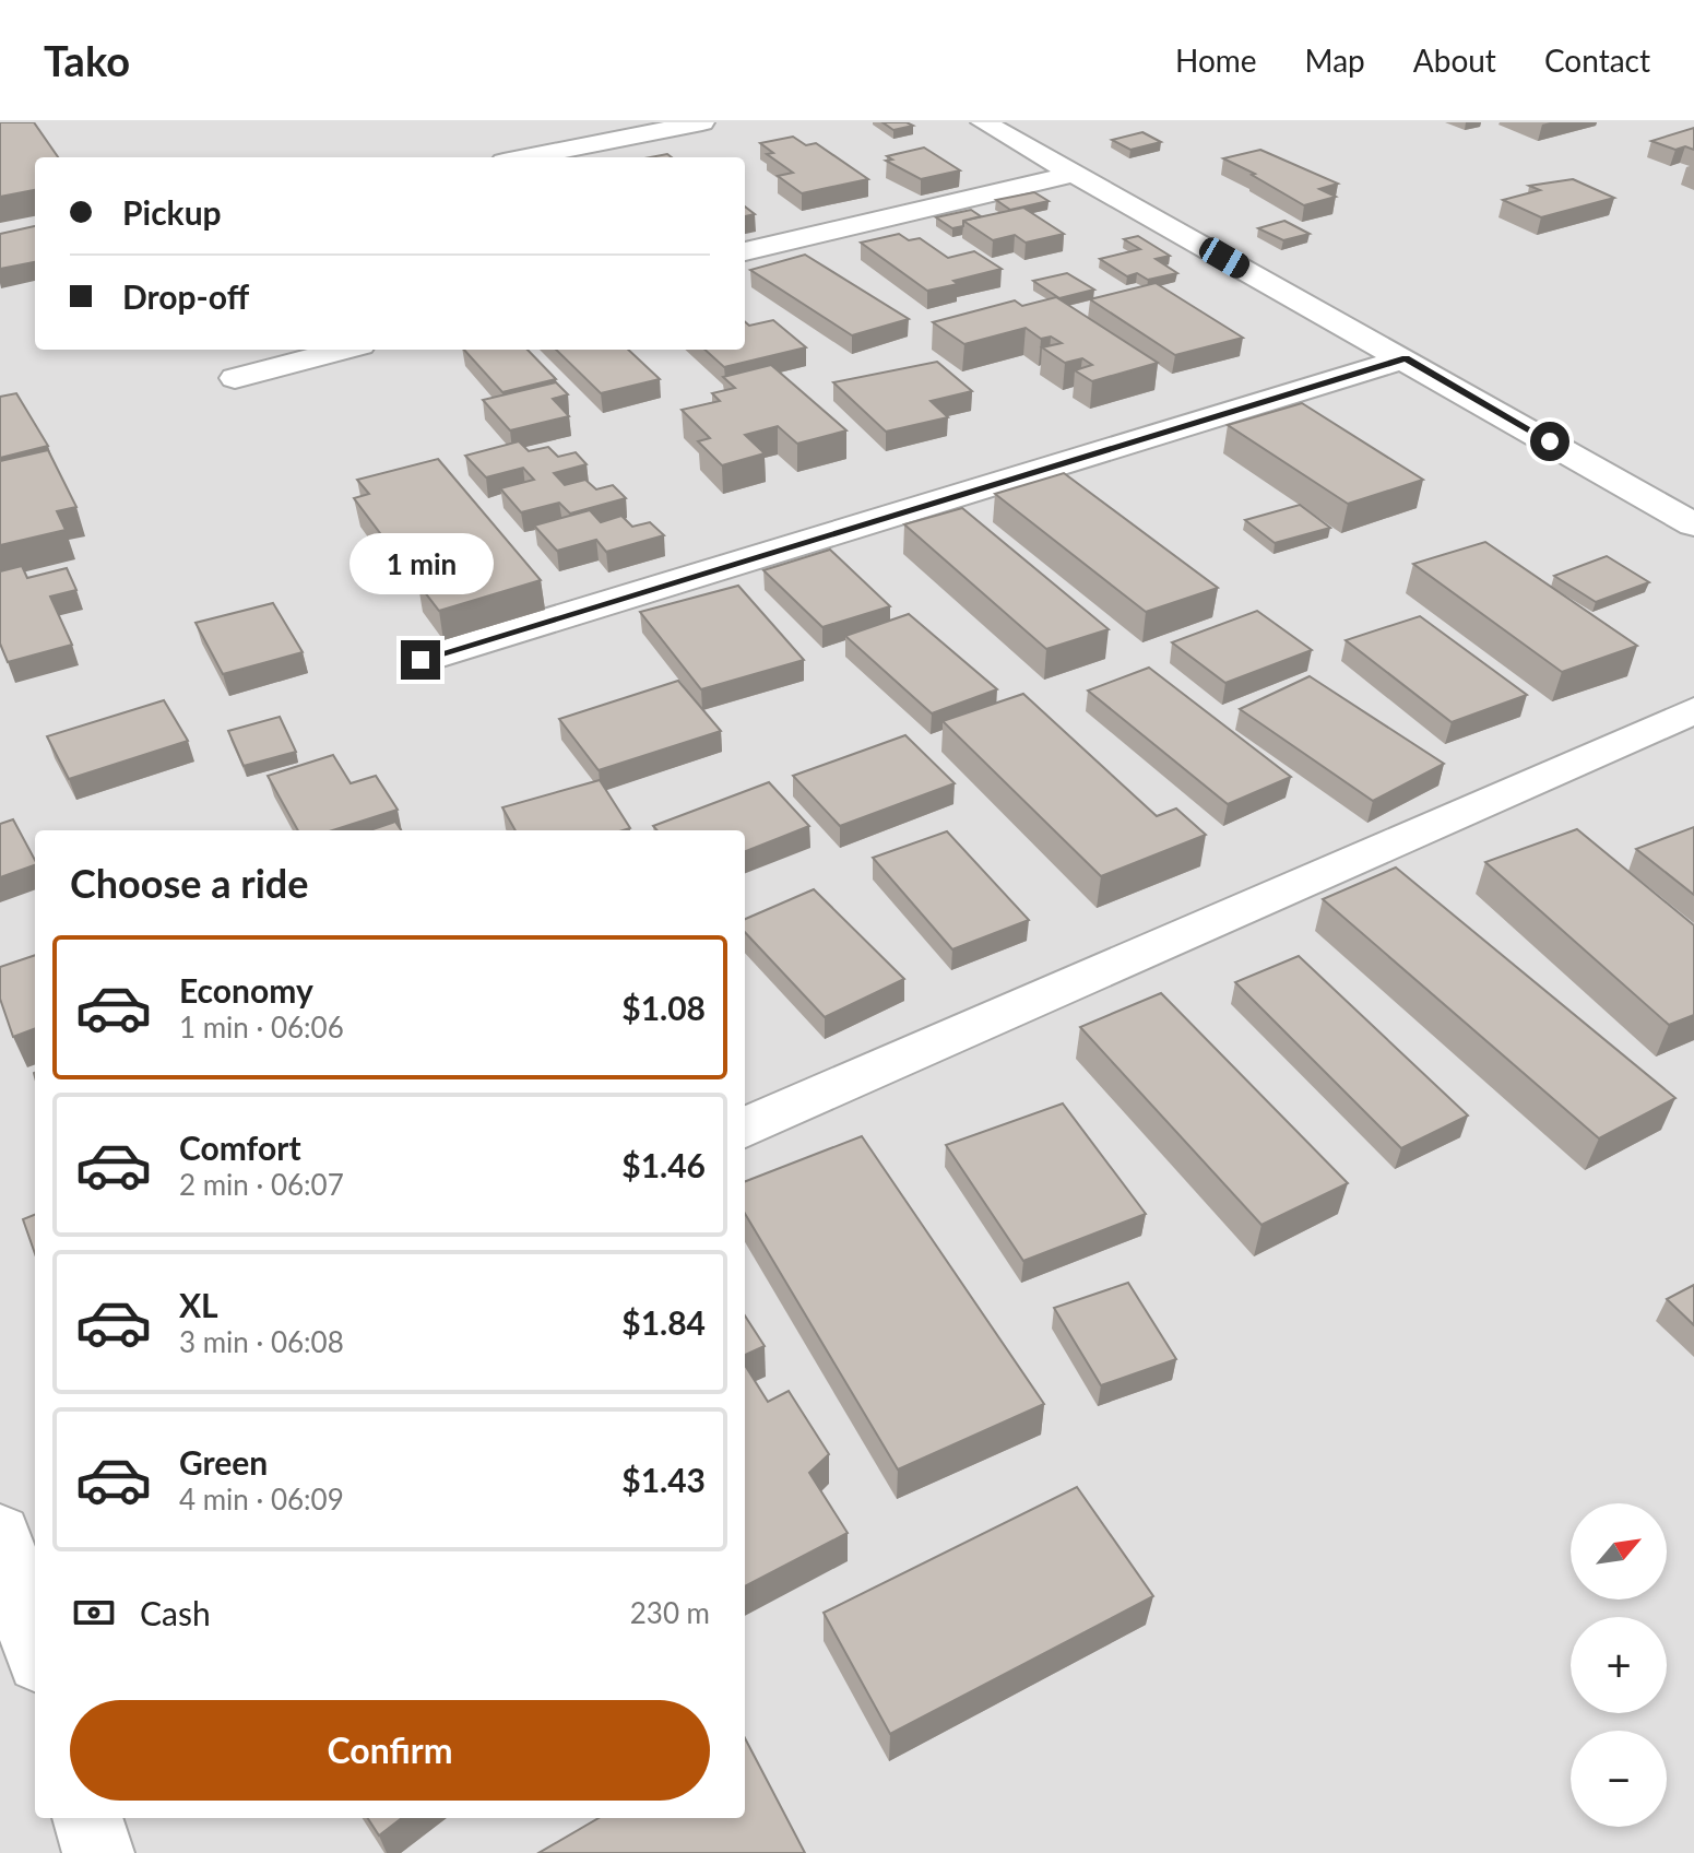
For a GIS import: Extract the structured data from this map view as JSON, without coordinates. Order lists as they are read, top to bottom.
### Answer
{
  "north": "top right",
  "page": {
    "header": "Tako",
    "nav": [
      "Home",
      "Map",
      "About",
      "Contact"
    ],
    "banner": ["Pickup", "Drop-off"],
    "bubble": "1 min",
    "heading": "Choose a ride",
    "list": [
      {
        "name": "Economy",
        "note": "1 min · 06:06",
        "value": "$1.08"
      },
      {
        "name": "Comfort",
        "note": "2 min · 06:07",
        "value": "$1.46"
      },
      {
        "name": "XL",
        "note": "3 min · 06:08",
        "value": "$1.84"
      },
      {
        "name": "Green",
        "note": "4 min · 06:09",
        "value": "$1.43"
      }
    ],
    "map_buttons": ["+", "−"],
    "pay": ["Cash", "230 m"],
    "buttons": "Confirm"
  }
}
